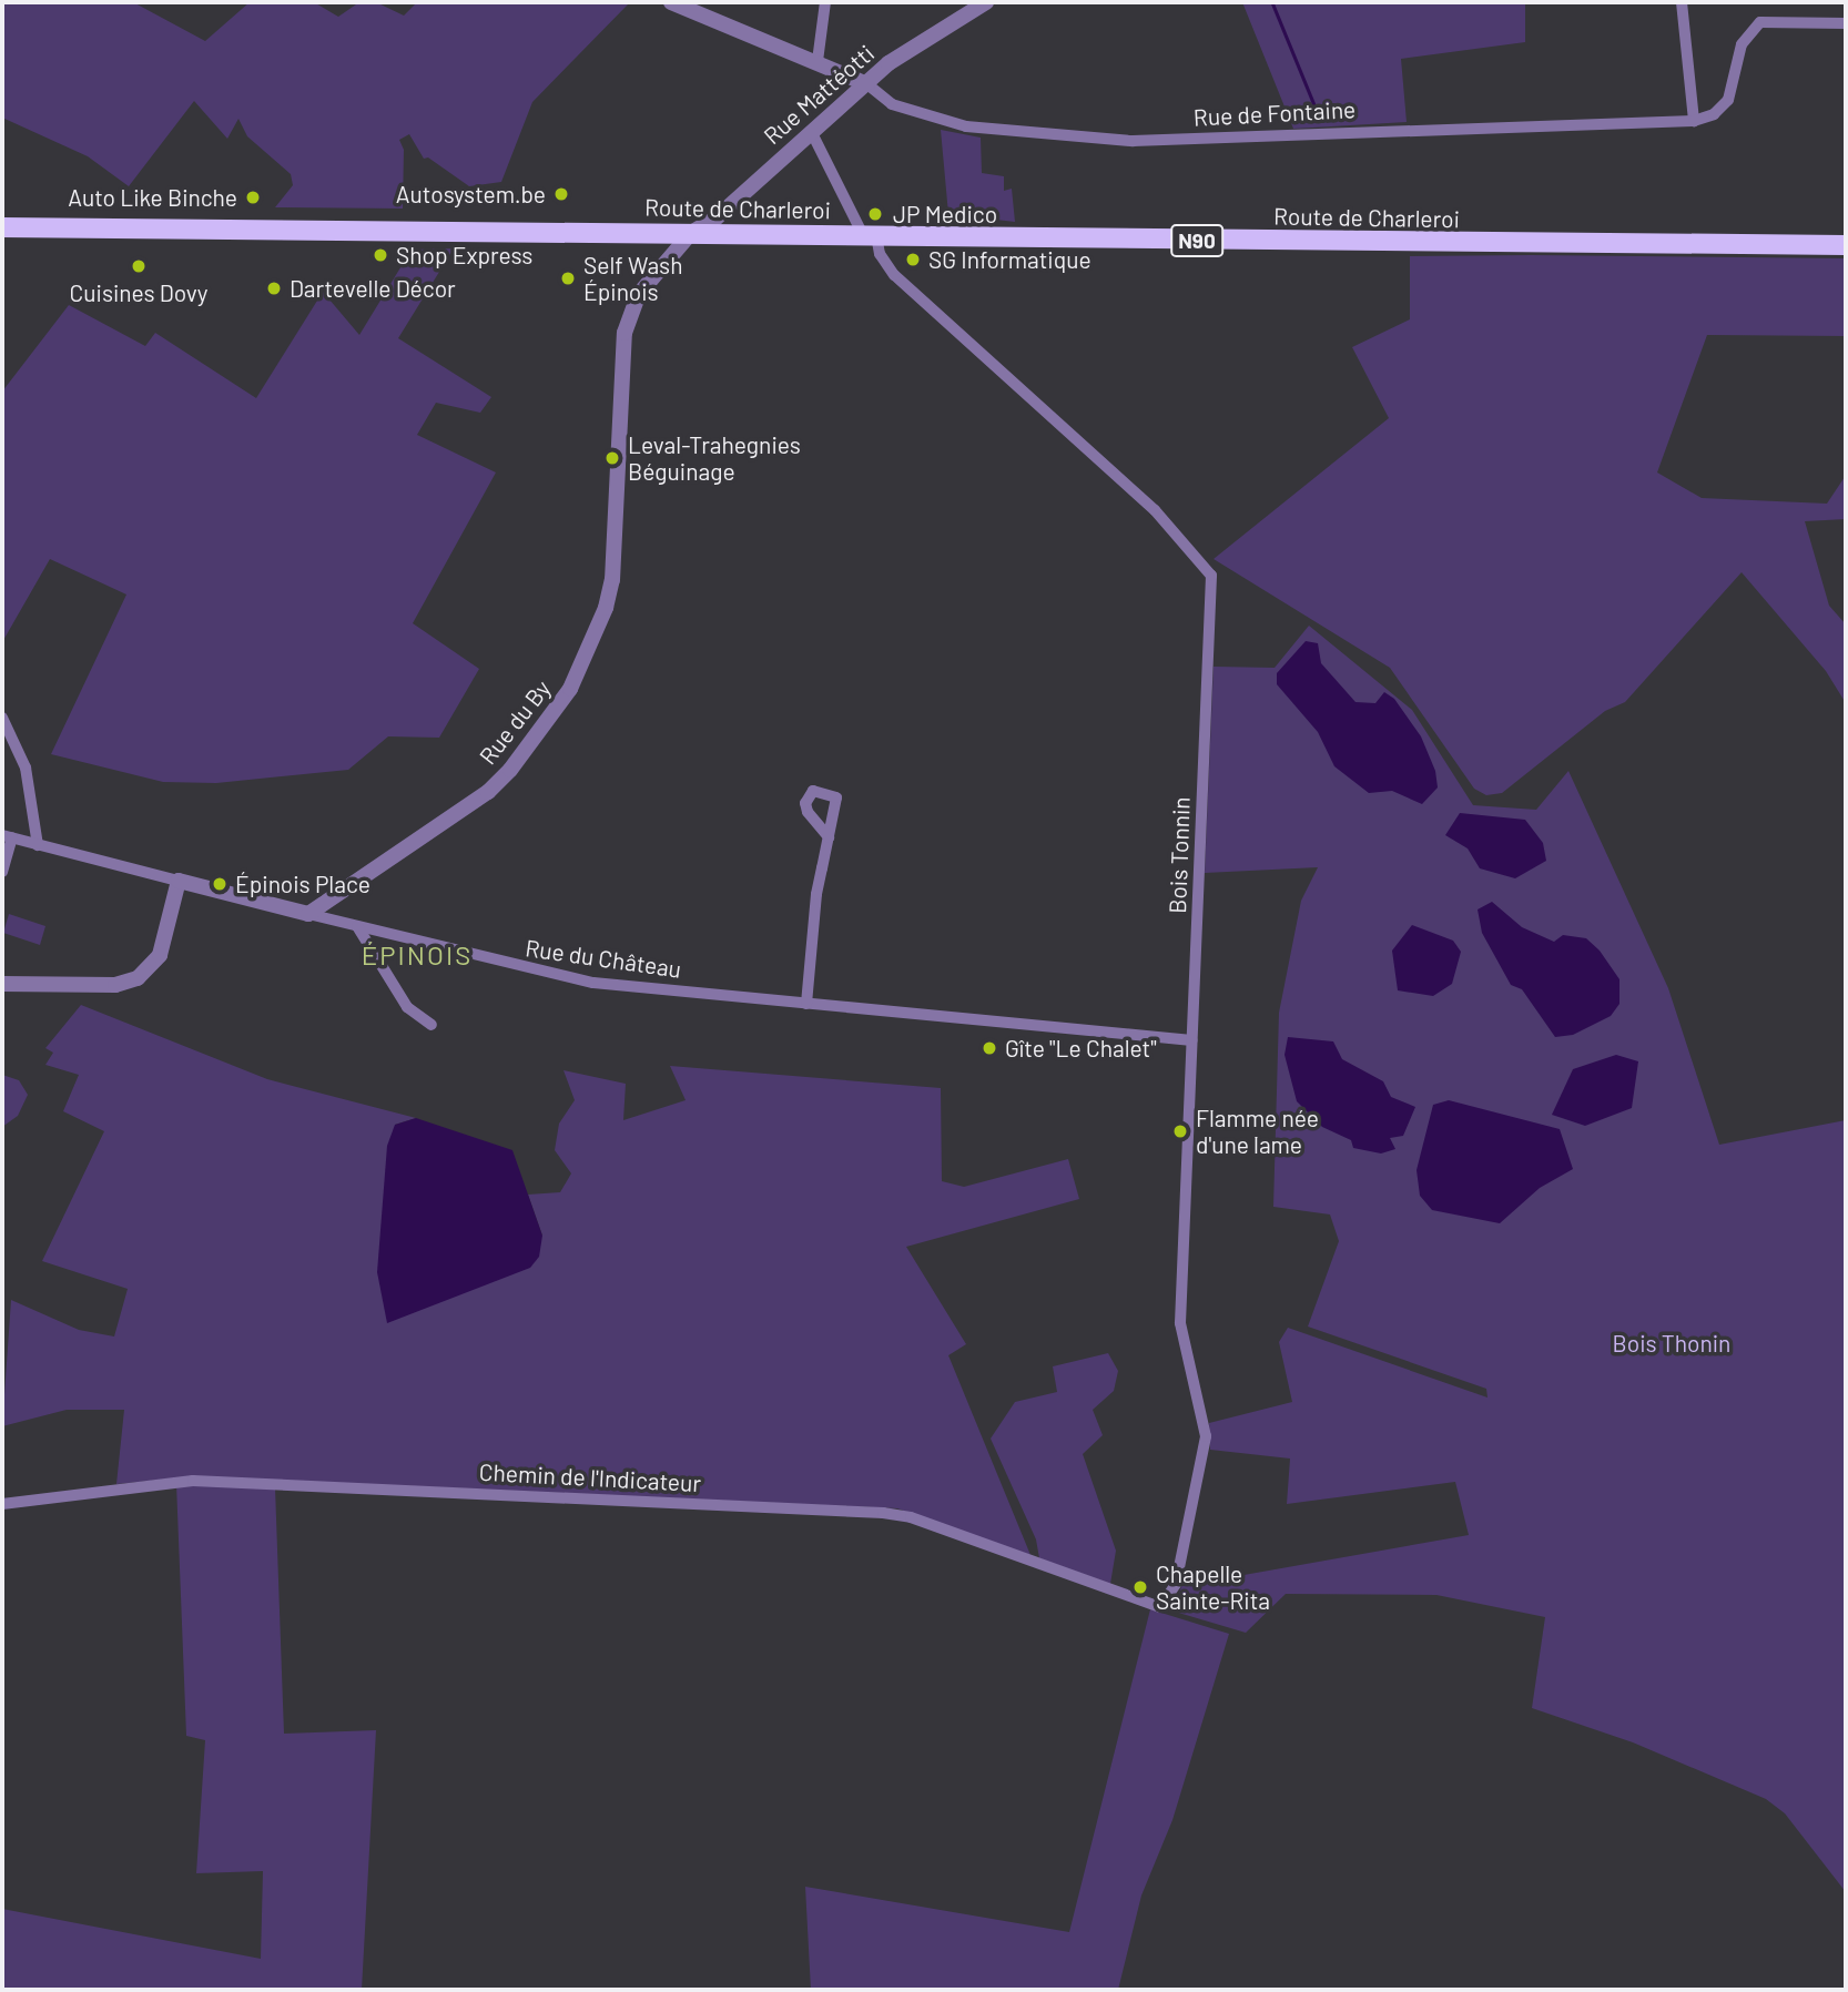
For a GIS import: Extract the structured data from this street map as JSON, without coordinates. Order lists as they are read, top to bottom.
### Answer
{
  "streets": {
    "main road": ["Route de Charleroi", "N90"],
    "street": [
      "Rue Mattéotti",
      "Rue de Fontaine",
      "Rue du By",
      "Bois Tonnin",
      "Rue du Château",
      "Chemin de l'Indicateur"
    ]
  },
  "crossings": [
    ["Rue Mattéotti", "Rue de Fontaine"],
    ["Rue Mattéotti", "Route de Charleroi"],
    ["Rue Mattéotti", "Rue du By"],
    ["Rue Mattéotti", "Bois Tonnin"],
    ["Route de Charleroi", "Rue du By"],
    ["Route de Charleroi", "Bois Tonnin"],
    ["Rue du By", "Rue du Château"],
    ["Bois Tonnin", "Rue du Château"],
    ["Bois Tonnin", "Chemin de l'Indicateur"]
  ],
  "districts": ["ÉPINOIS"],
  "parks": ["Bois Thonin"],
  "places": [
    "Autosystem.be",
    "Auto Like Binche",
    "JP Medico",
    "Shop Express",
    "SG Informatique",
    "Cuisines Dovy",
    "Self Wash Épinois",
    "Dartevelle Décor",
    "Leval-Trahegnies Béguinage",
    "Épinois Place",
    "Gîte \"Le Chalet\"",
    "Flamme née d'une lame",
    "Chapelle Sainte-Rita"
  ]
}
